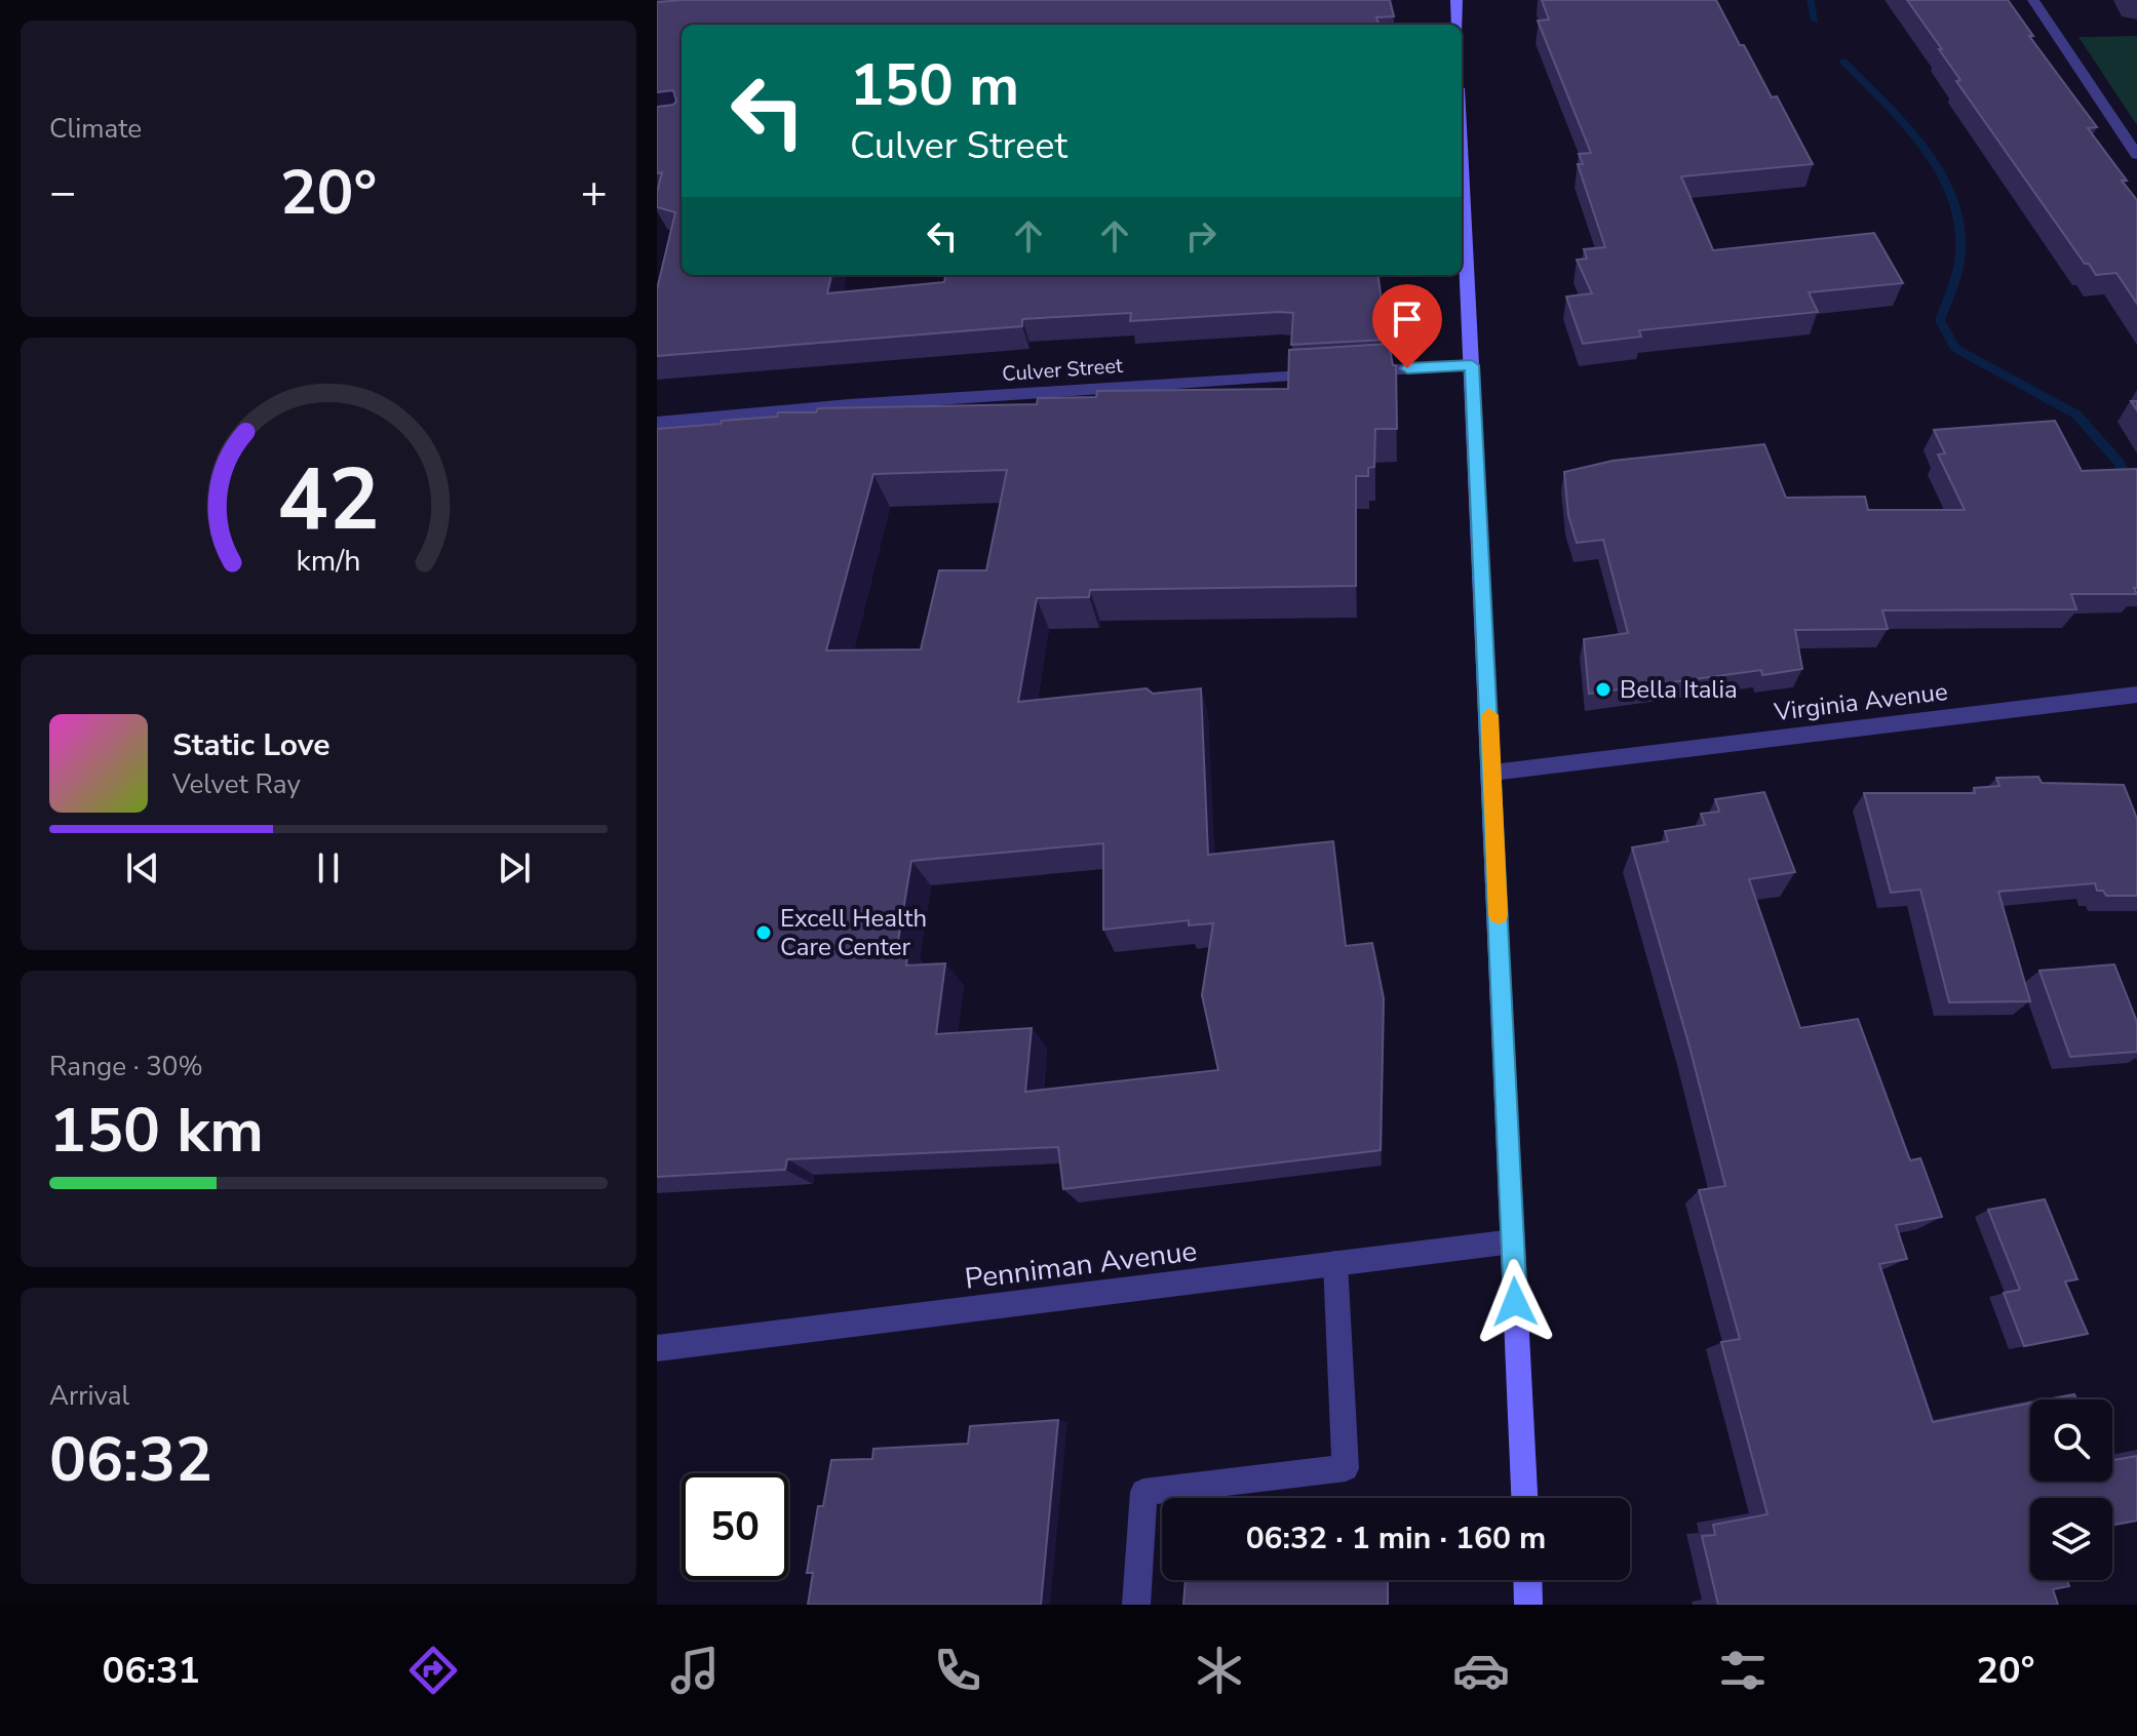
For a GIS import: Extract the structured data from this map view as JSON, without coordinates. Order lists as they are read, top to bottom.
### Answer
{
  "streets": {
    "street": ["Culver Street", "Virginia Avenue", "Penniman Avenue"]
  },
  "places": ["Bella Italia", "Excell Health Care Center"],
  "page": {
    "tile": [
      "Climate",
      ["Range · 30%", "150 km"],
      ["Arrival", "06:32"]
    ],
    "turn": ["150 m", "Culver Street"],
    "heat": ["−", "20°", "+"],
    "song": ["Static Love", "Velvet Ray"],
    "limit": "50",
    "trip": "06:32 · 1 min · 160 m",
    "tabs": ["06:31", "20°"],
    "gauge": ["42", "km/h"]
  }
}
